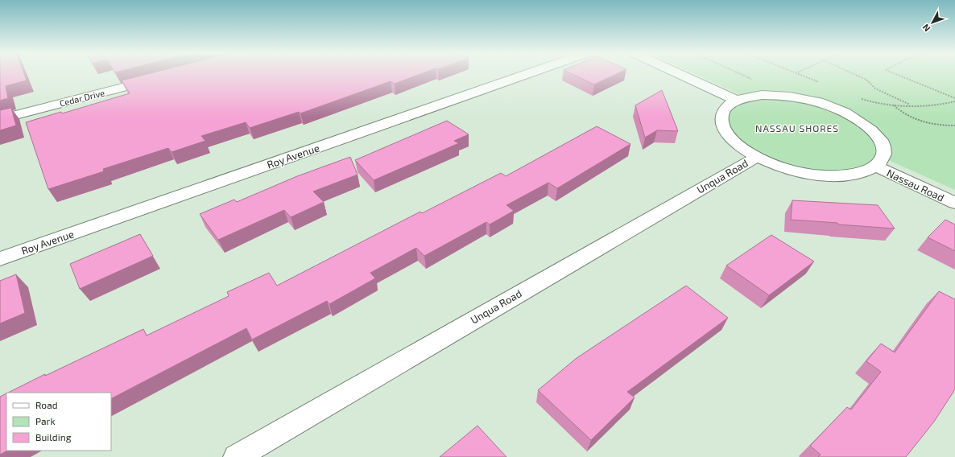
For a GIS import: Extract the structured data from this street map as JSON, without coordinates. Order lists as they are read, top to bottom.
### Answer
{
  "streets": {
    "street": [
      "Cedar Drive",
      "Roy Avenue",
      "Unqua Road",
      "Nassau Road"
    ]
  },
  "districts": ["NASSAU SHORES"],
  "legend": ["Road", "Park", "Building"],
  "north": "bottom left"
}
